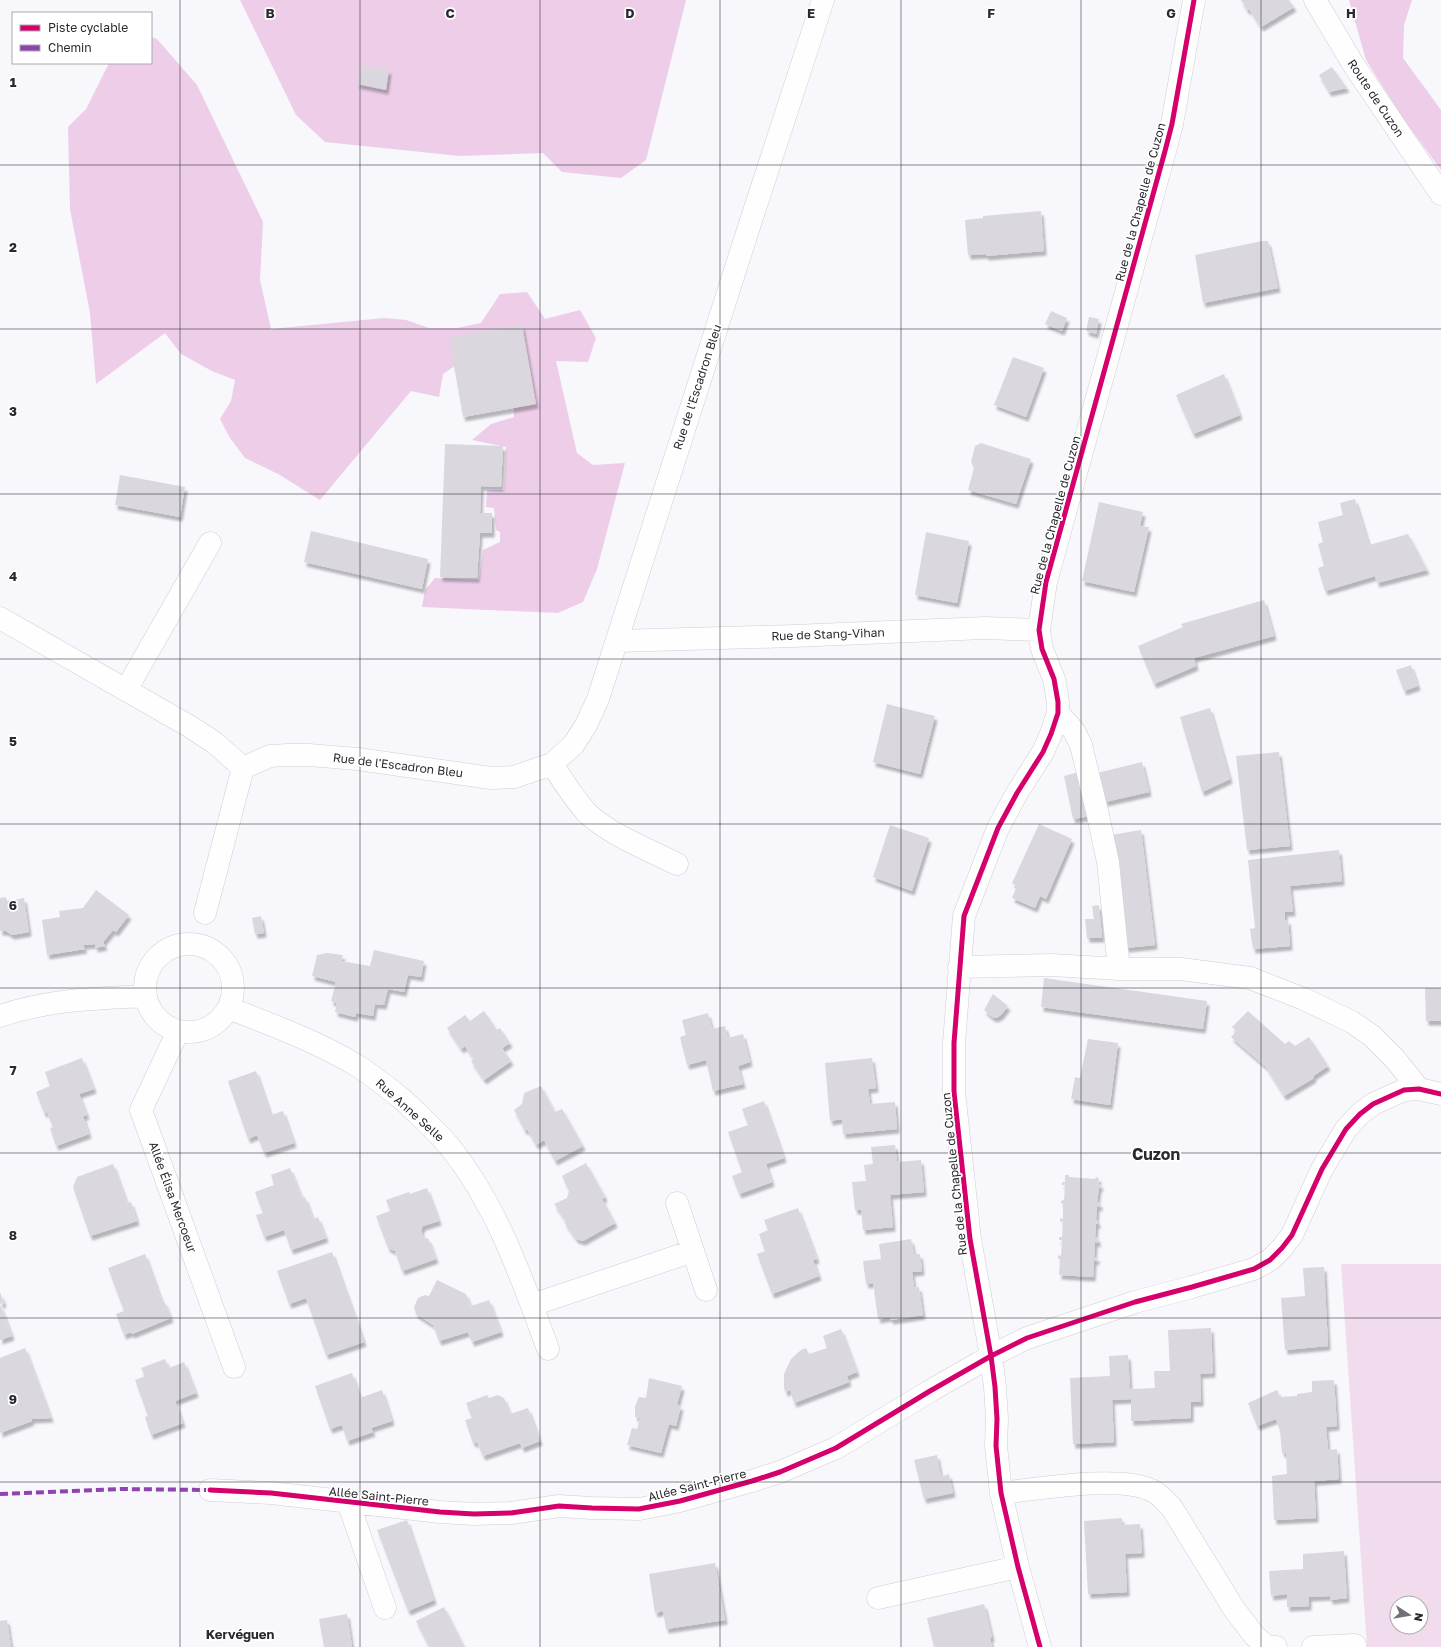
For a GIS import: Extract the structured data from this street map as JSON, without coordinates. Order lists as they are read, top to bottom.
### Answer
{
  "streets": {
    "street": [
      "Route de Cuzon",
      "Rue de la Chapelle de Cuzon",
      "Rue de l'Escadron Bleu",
      "Rue de Stang-Vihan",
      "Rue Anne Selle",
      "Allée Élisa Mercoeur",
      "Allée Saint-Pierre"
    ]
  },
  "crossings": [
    ["Rue de la Chapelle de Cuzon", "Rue de Stang-Vihan"],
    ["Rue de la Chapelle de Cuzon", "Allée Saint-Pierre"],
    ["Rue de l'Escadron Bleu", "Rue de Stang-Vihan"],
    ["Rue Anne Selle", "Allée Élisa Mercoeur"]
  ],
  "districts": ["Cuzon", "Kervéguen"],
  "legend": ["Piste cyclable", "Chemin"],
  "north": "right",
  "grid": {
    "columns": [
      "B",
      "C",
      "D",
      "E",
      "F",
      "G",
      "H"
    ],
    "rows": [
      "1",
      "2",
      "3",
      "4",
      "5",
      "6",
      "7",
      "8",
      "9"
    ]
  }
}
